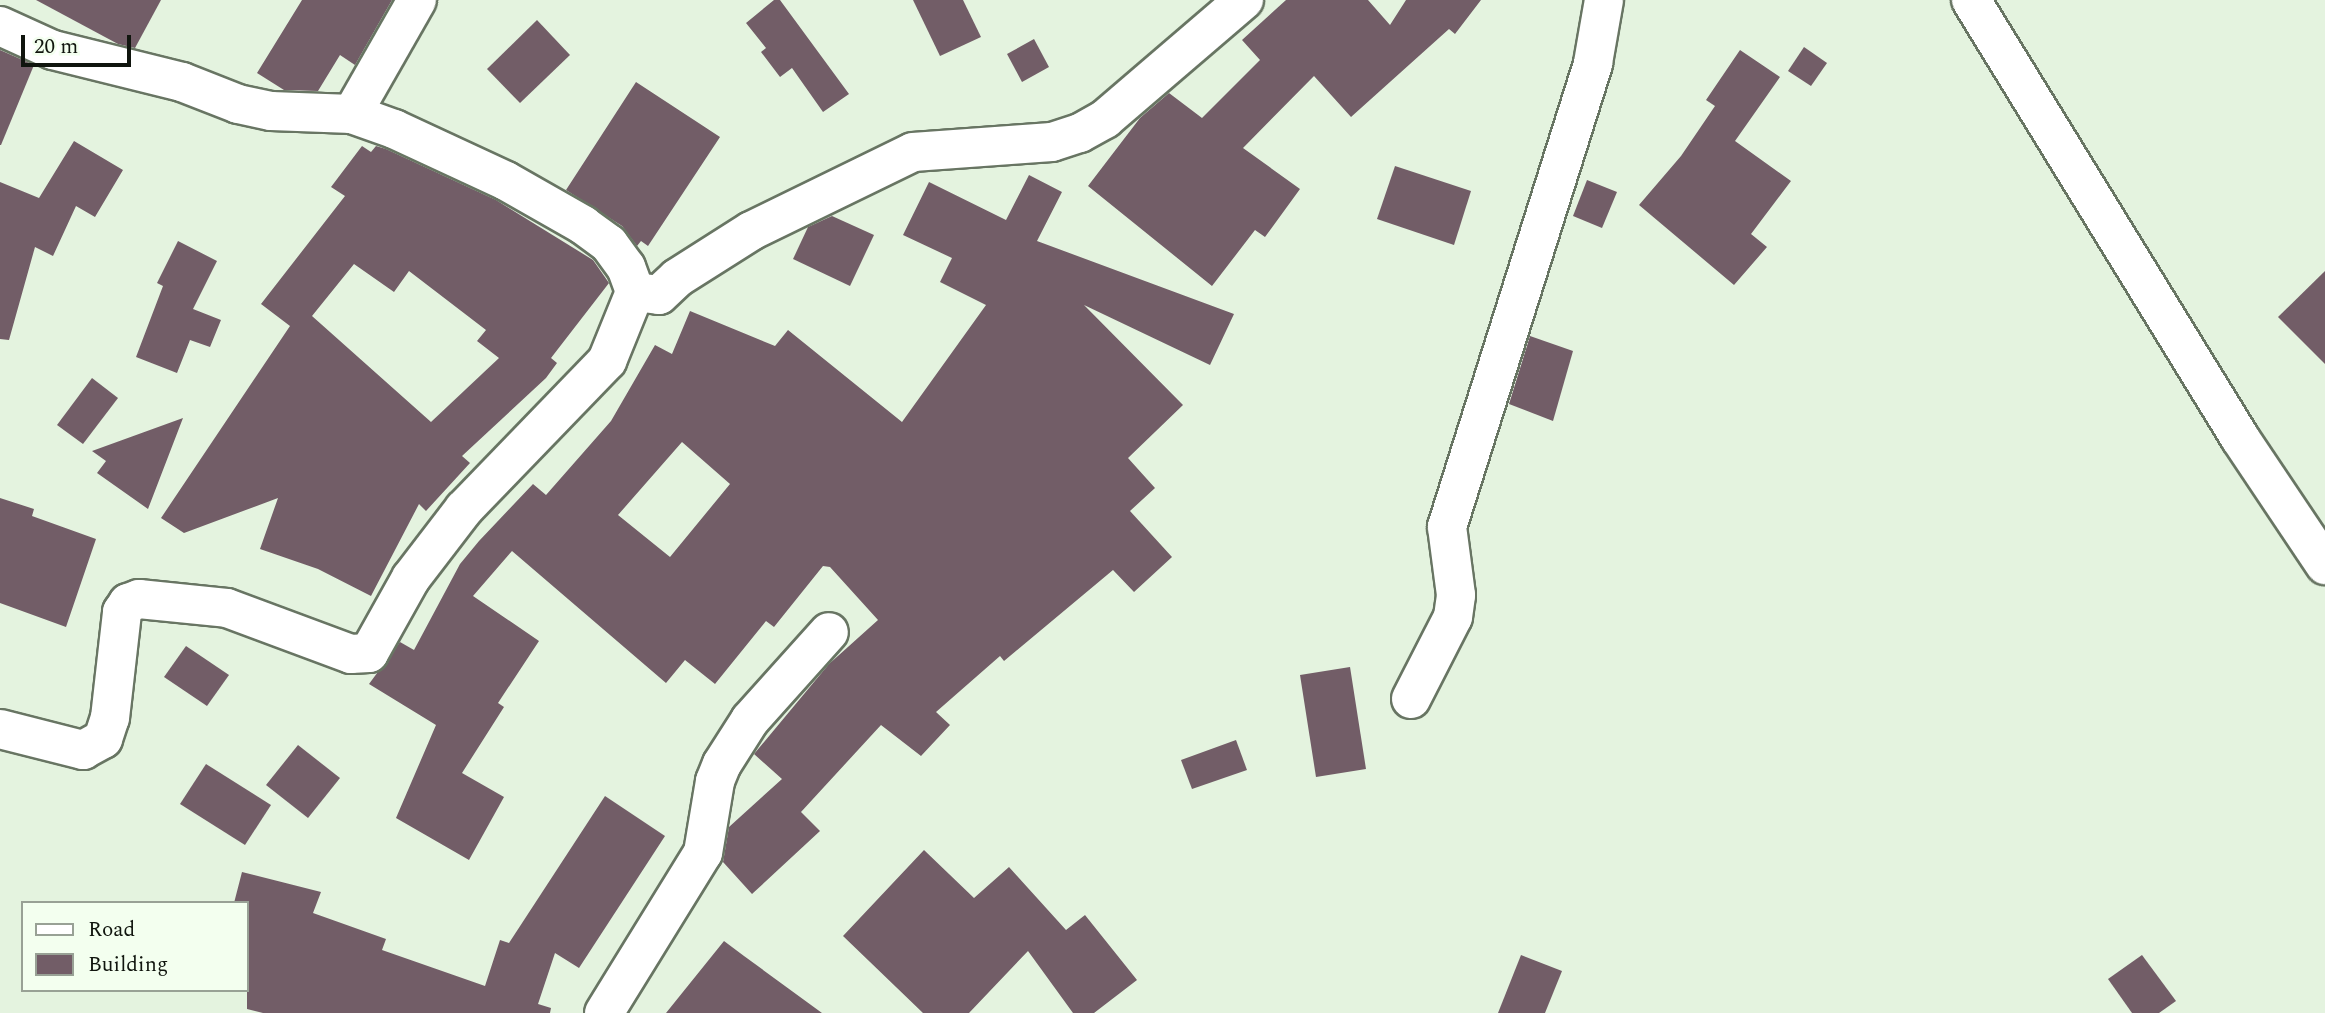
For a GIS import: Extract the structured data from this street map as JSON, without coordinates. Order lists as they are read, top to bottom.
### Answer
{
  "legend": ["Road", "Building"],
  "scale_bar": "20 m"
}
